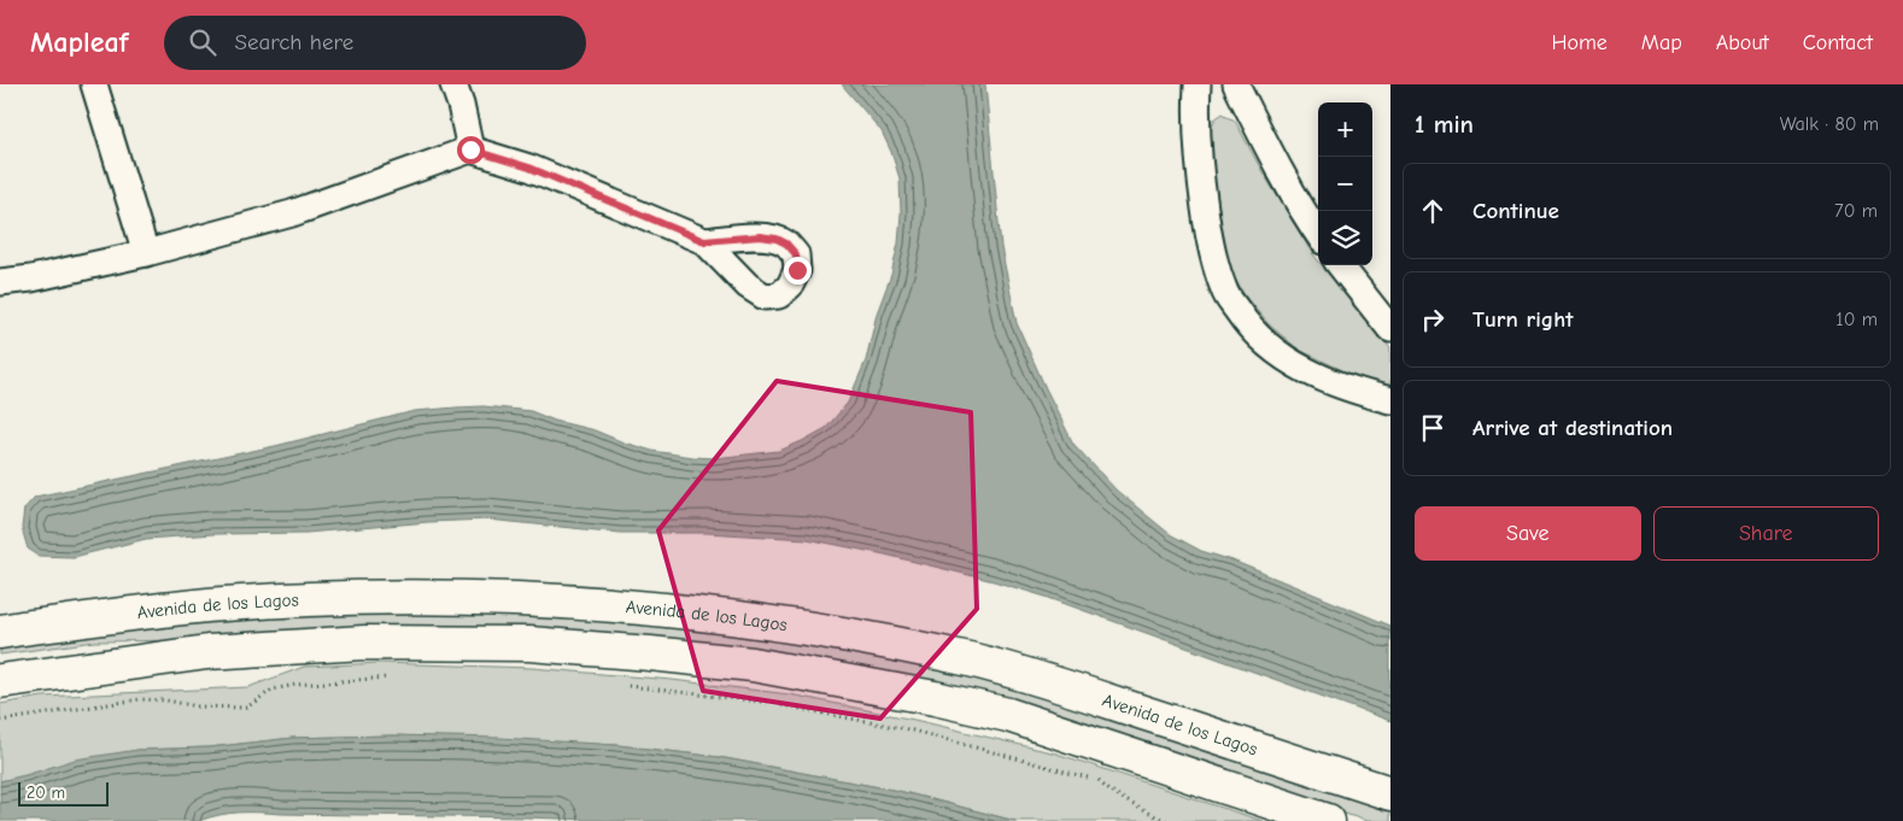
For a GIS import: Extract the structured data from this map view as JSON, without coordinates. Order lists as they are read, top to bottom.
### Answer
{
  "streets": {
    "street": ["Avenida de los Lagos"]
  },
  "scale_bar": "20 m",
  "page": {
    "header": "Mapleaf",
    "search": "Search here",
    "nav": [
      "Home",
      "Map",
      "About",
      "Contact"
    ],
    "heading": ["1 min", "Walk · 80 m"],
    "map_buttons": ["+", "−"],
    "list": [
      ["Continue", "70 m"],
      ["Turn right", "10 m"],
      "Arrive at destination"
    ],
    "buttons": ["Save", "Share"],
    "scale": "20 m"
  }
}
